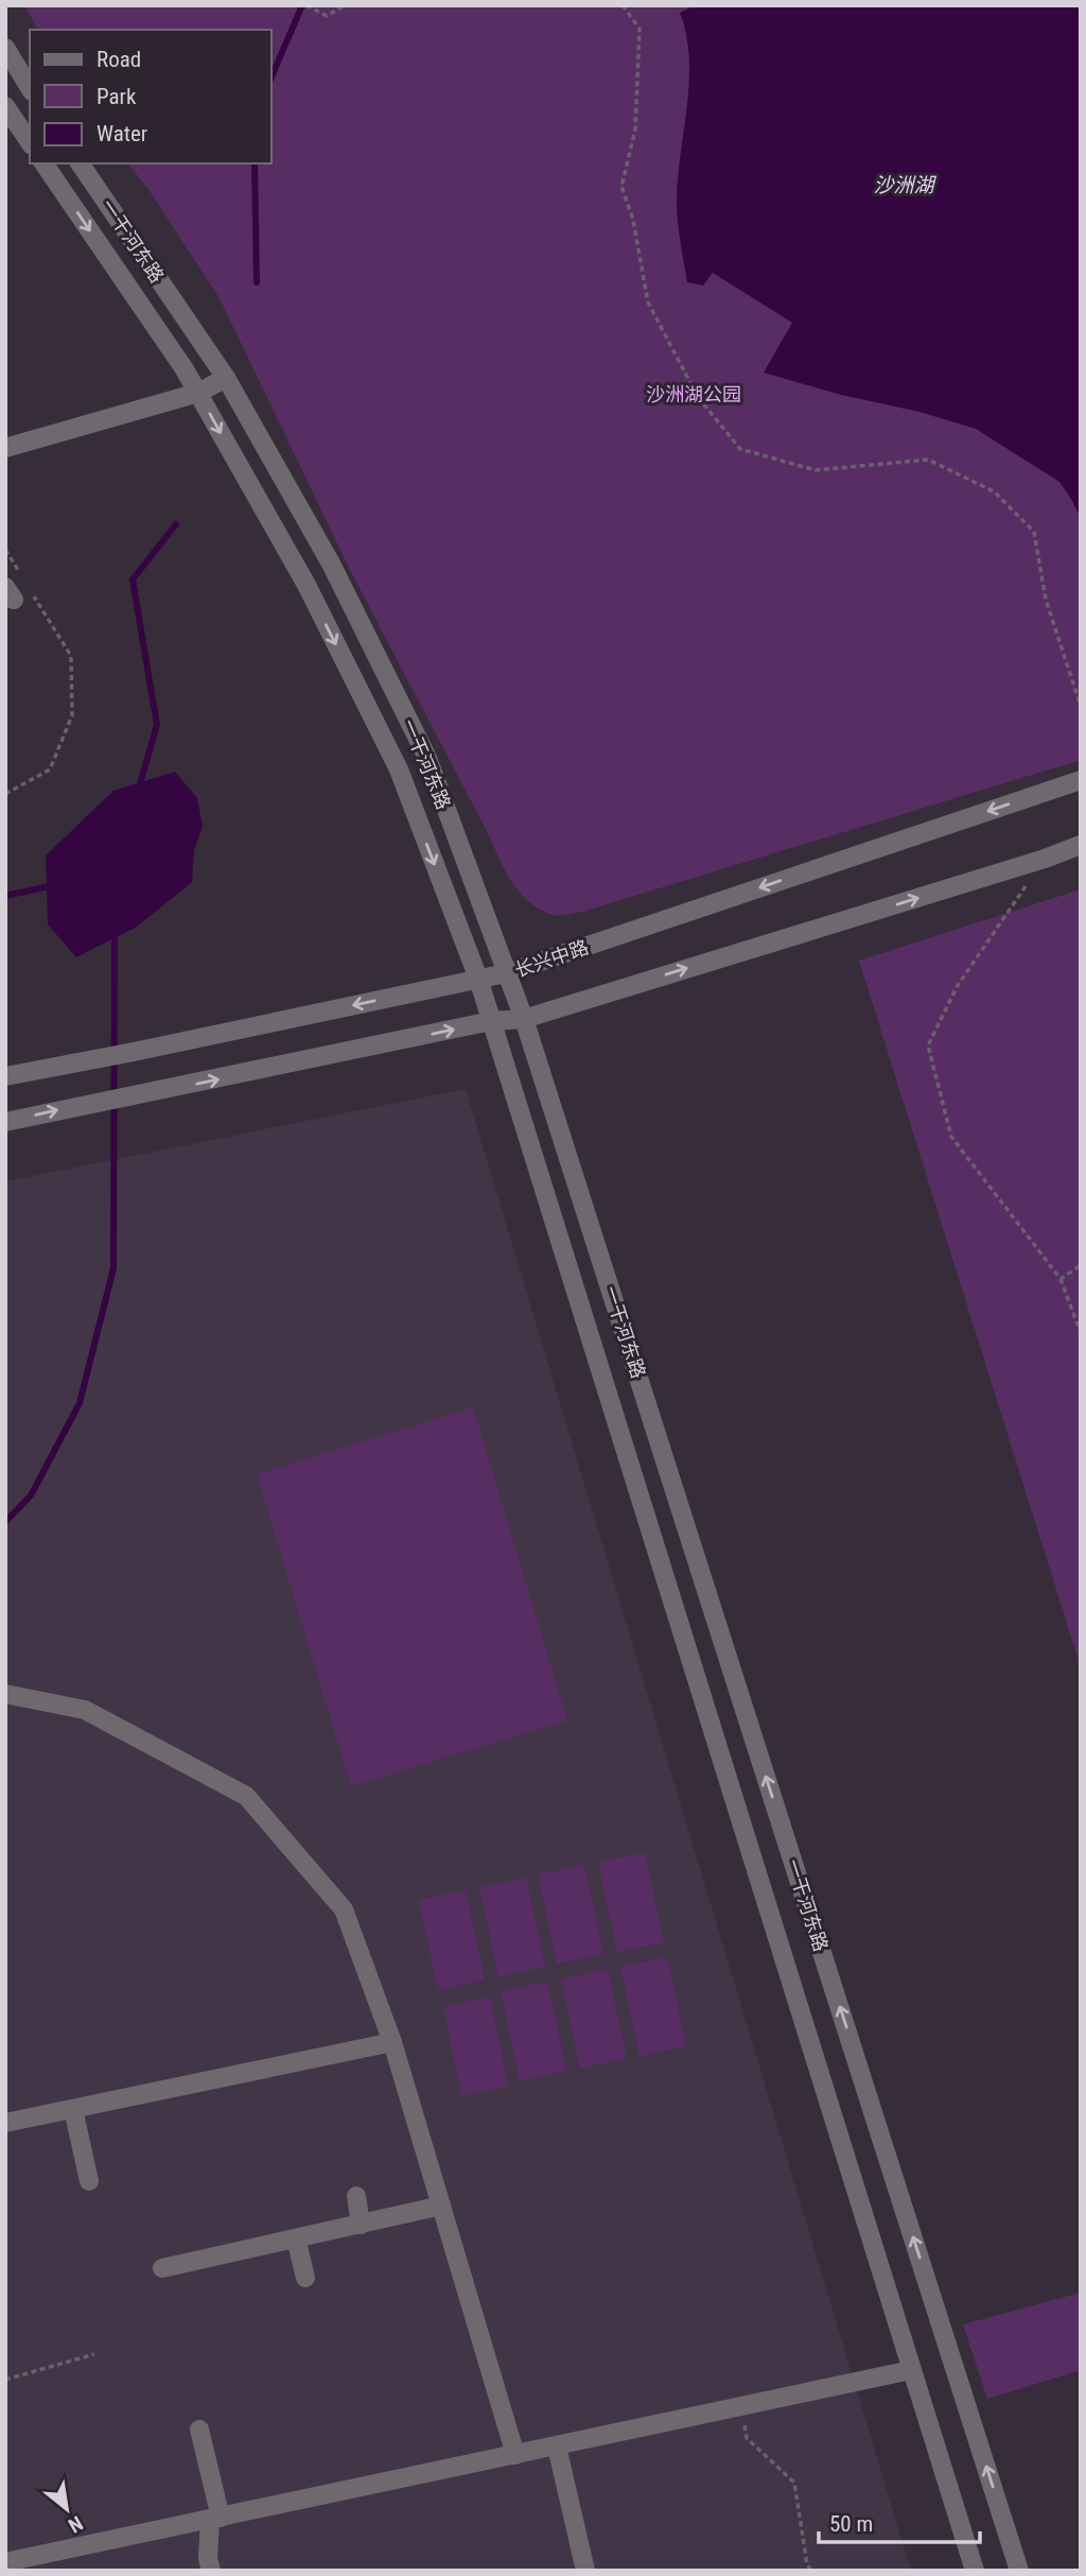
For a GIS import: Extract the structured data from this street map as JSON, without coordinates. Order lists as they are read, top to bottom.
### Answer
{
  "streets": {
    "street": ["一干河东路", "长兴中路"]
  },
  "crossings": [
    ["一干河东路", "长兴中路"]
  ],
  "water": ["沙洲湖"],
  "parks": ["沙洲湖公园"],
  "legend": ["Road", "Park", "Water"],
  "scale_bar": "50 m",
  "north": "bottom right"
}
